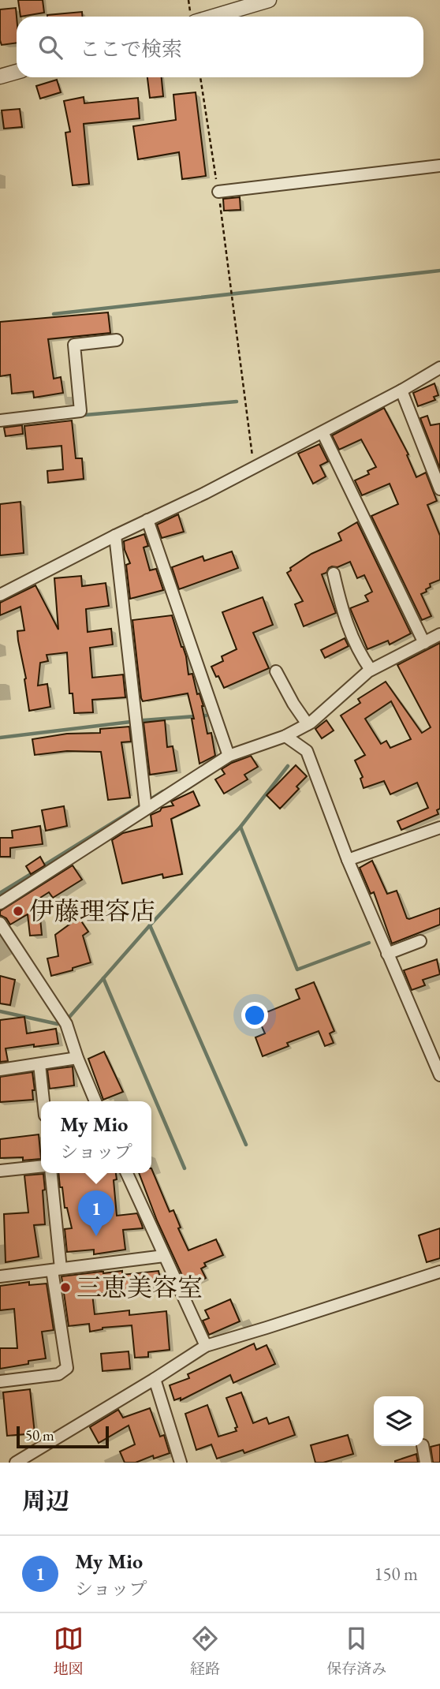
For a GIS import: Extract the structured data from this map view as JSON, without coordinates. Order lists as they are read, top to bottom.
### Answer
{
  "places": ["伊藤理容店", "三恵美容室"],
  "scale_bar": "50 m",
  "page": {
    "search": "ここで検索",
    "popup": ["My Mio", "ショップ"],
    "pins": "1",
    "scale": "50 m",
    "heading": "周辺",
    "list": [
      {
        "mark": "1",
        "name": "My Mio",
        "note": "ショップ",
        "value": "150 m"
      }
    ],
    "nav": ["地図", "経路", "保存済み"]
  }
}
